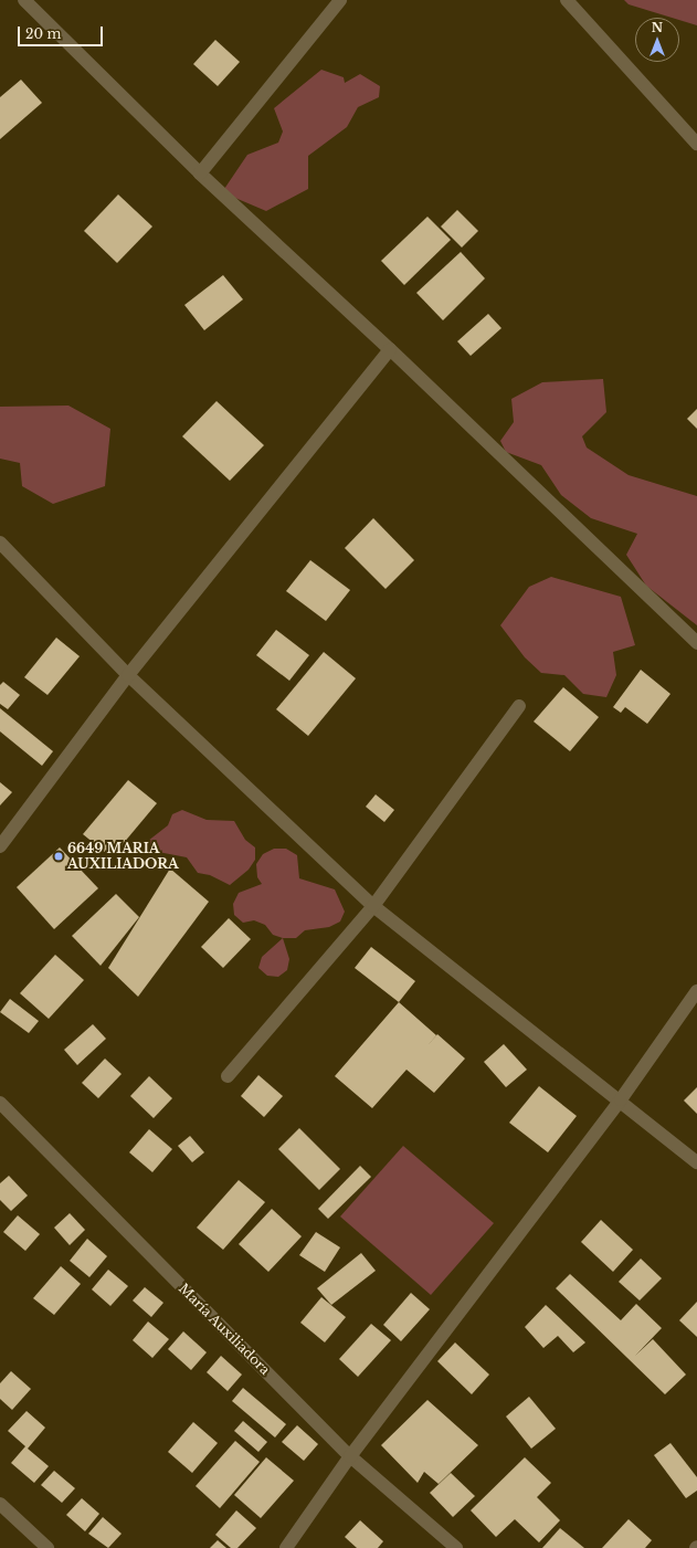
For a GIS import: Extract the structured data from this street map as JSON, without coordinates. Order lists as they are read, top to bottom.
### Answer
{
  "streets": {
    "street": ["María Auxiliadora"]
  },
  "places": ["6649 MARIA AUXILIADORA"],
  "scale_bar": "20 m",
  "north": "top"
}
